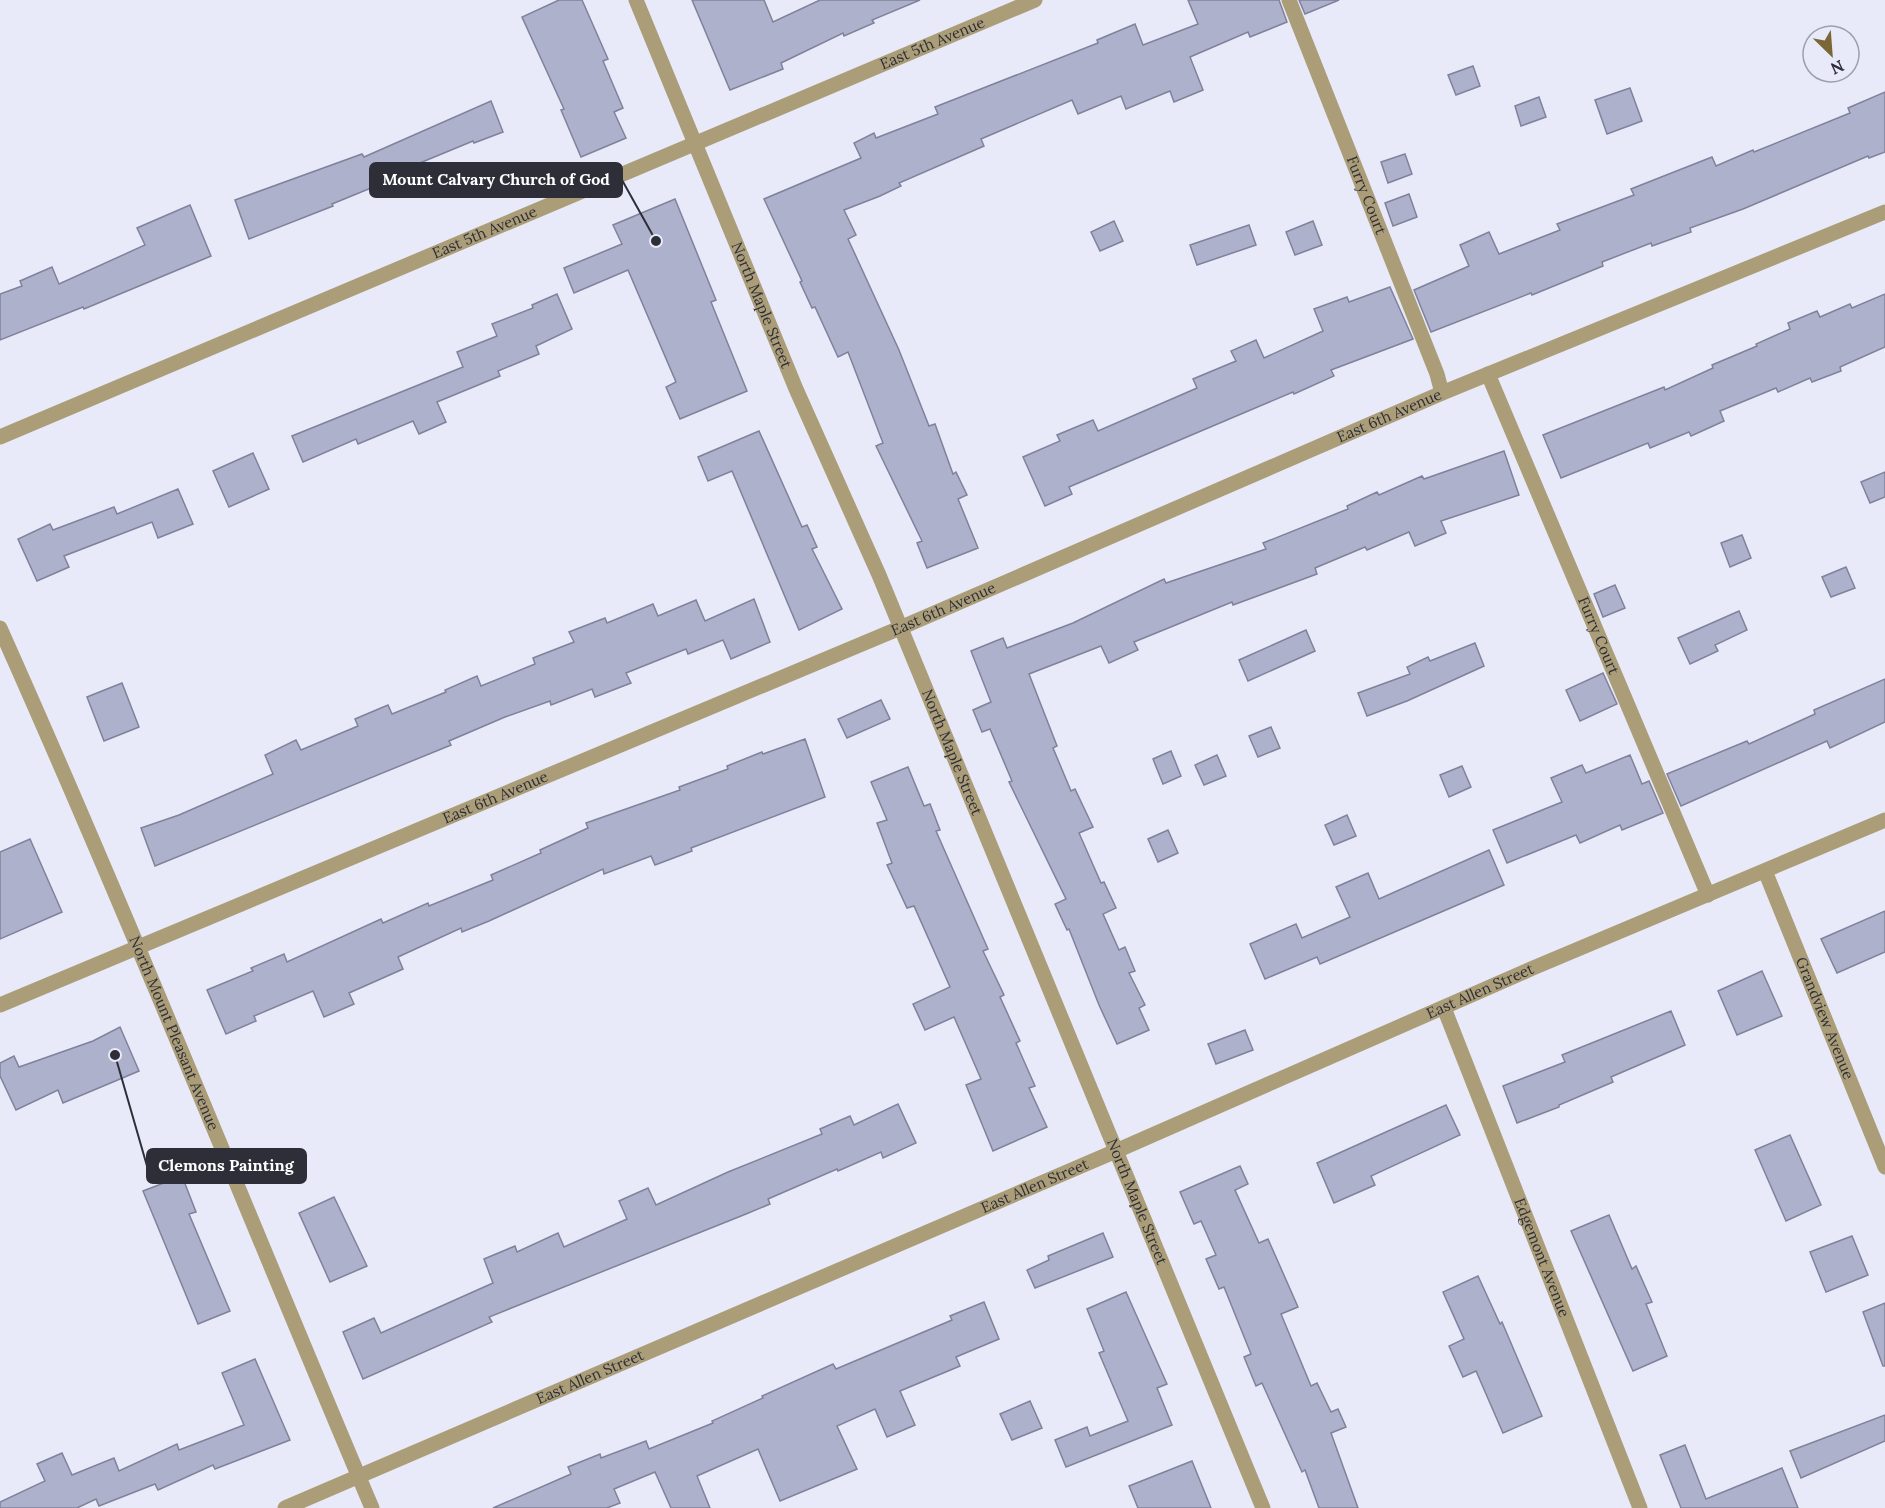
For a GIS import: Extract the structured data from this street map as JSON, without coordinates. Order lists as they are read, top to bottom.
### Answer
{
  "streets": {
    "street": [
      "East 5th Avenue",
      "Furry Court",
      "North Maple Street",
      "East 6th Avenue",
      "East Allen Street",
      "Grandview Avenue",
      "North Mount Pleasant Avenue",
      "Edgemont Avenue"
    ]
  },
  "crossings": [
    ["East 5th Avenue", "North Maple Street"],
    ["Furry Court", "East 6th Avenue"],
    ["Furry Court", "East Allen Street"],
    ["North Maple Street", "East 6th Avenue"],
    ["North Maple Street", "East Allen Street"],
    ["East 6th Avenue", "North Mount Pleasant Avenue"],
    ["East Allen Street", "Grandview Avenue"],
    ["East Allen Street", "North Mount Pleasant Avenue"],
    ["East Allen Street", "Edgemont Avenue"]
  ],
  "places": ["Mount Calvary Church of God", "Clemons Painting"],
  "north": "bottom right"
}
